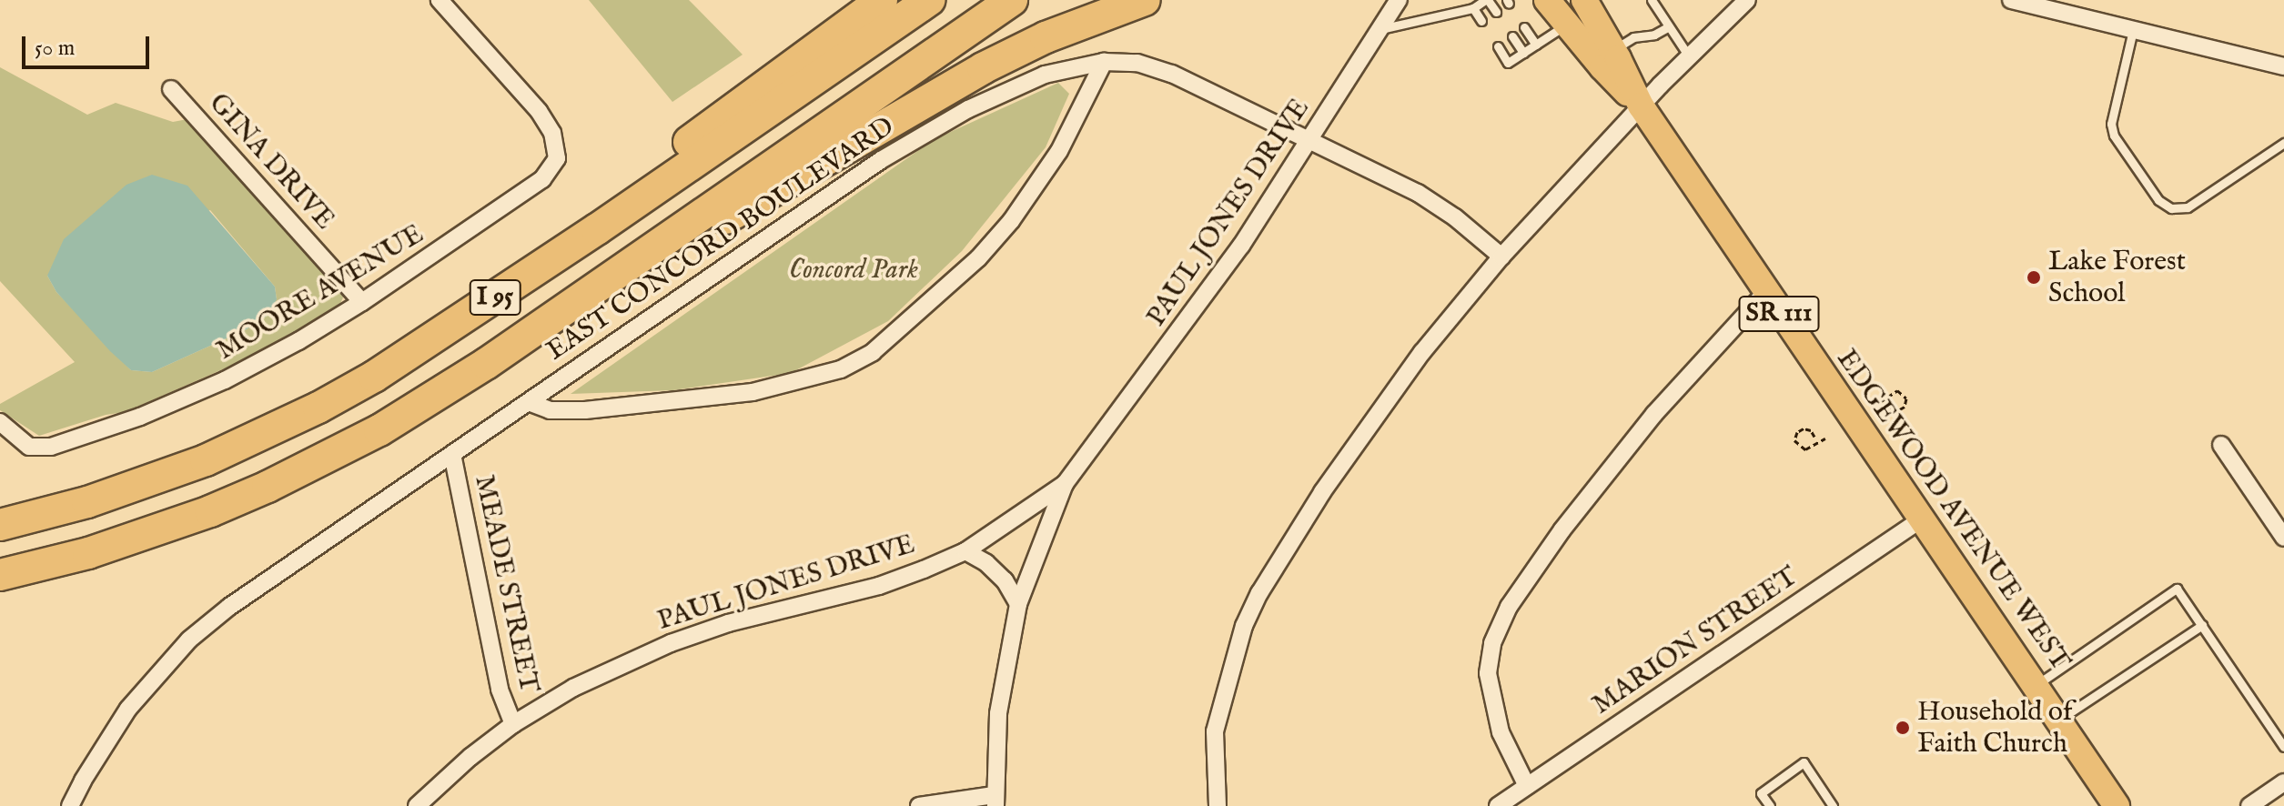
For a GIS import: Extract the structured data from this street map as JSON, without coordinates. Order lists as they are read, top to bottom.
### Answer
{
  "streets": {
    "highway": ["I 95"],
    "main road": ["SR 111", "EDGEWOOD AVENUE WEST"],
    "street": [
      "GINA DRIVE",
      "PAUL JONES DRIVE",
      "EAST CONCORD BOULEVARD",
      "MOORE AVENUE",
      "MEADE STREET",
      "MARION STREET"
    ]
  },
  "crossings": [
    ["GINA DRIVE", "MOORE AVENUE"],
    ["PAUL JONES DRIVE", "EAST CONCORD BOULEVARD"],
    ["PAUL JONES DRIVE", "MEADE STREET"],
    ["EAST CONCORD BOULEVARD", "MEADE STREET"],
    ["EDGEWOOD AVENUE WEST", "MARION STREET"]
  ],
  "parks": ["Concord Park"],
  "places": ["Lake Forest School", "Household of Faith Church"],
  "scale_bar": "50 m"
}
